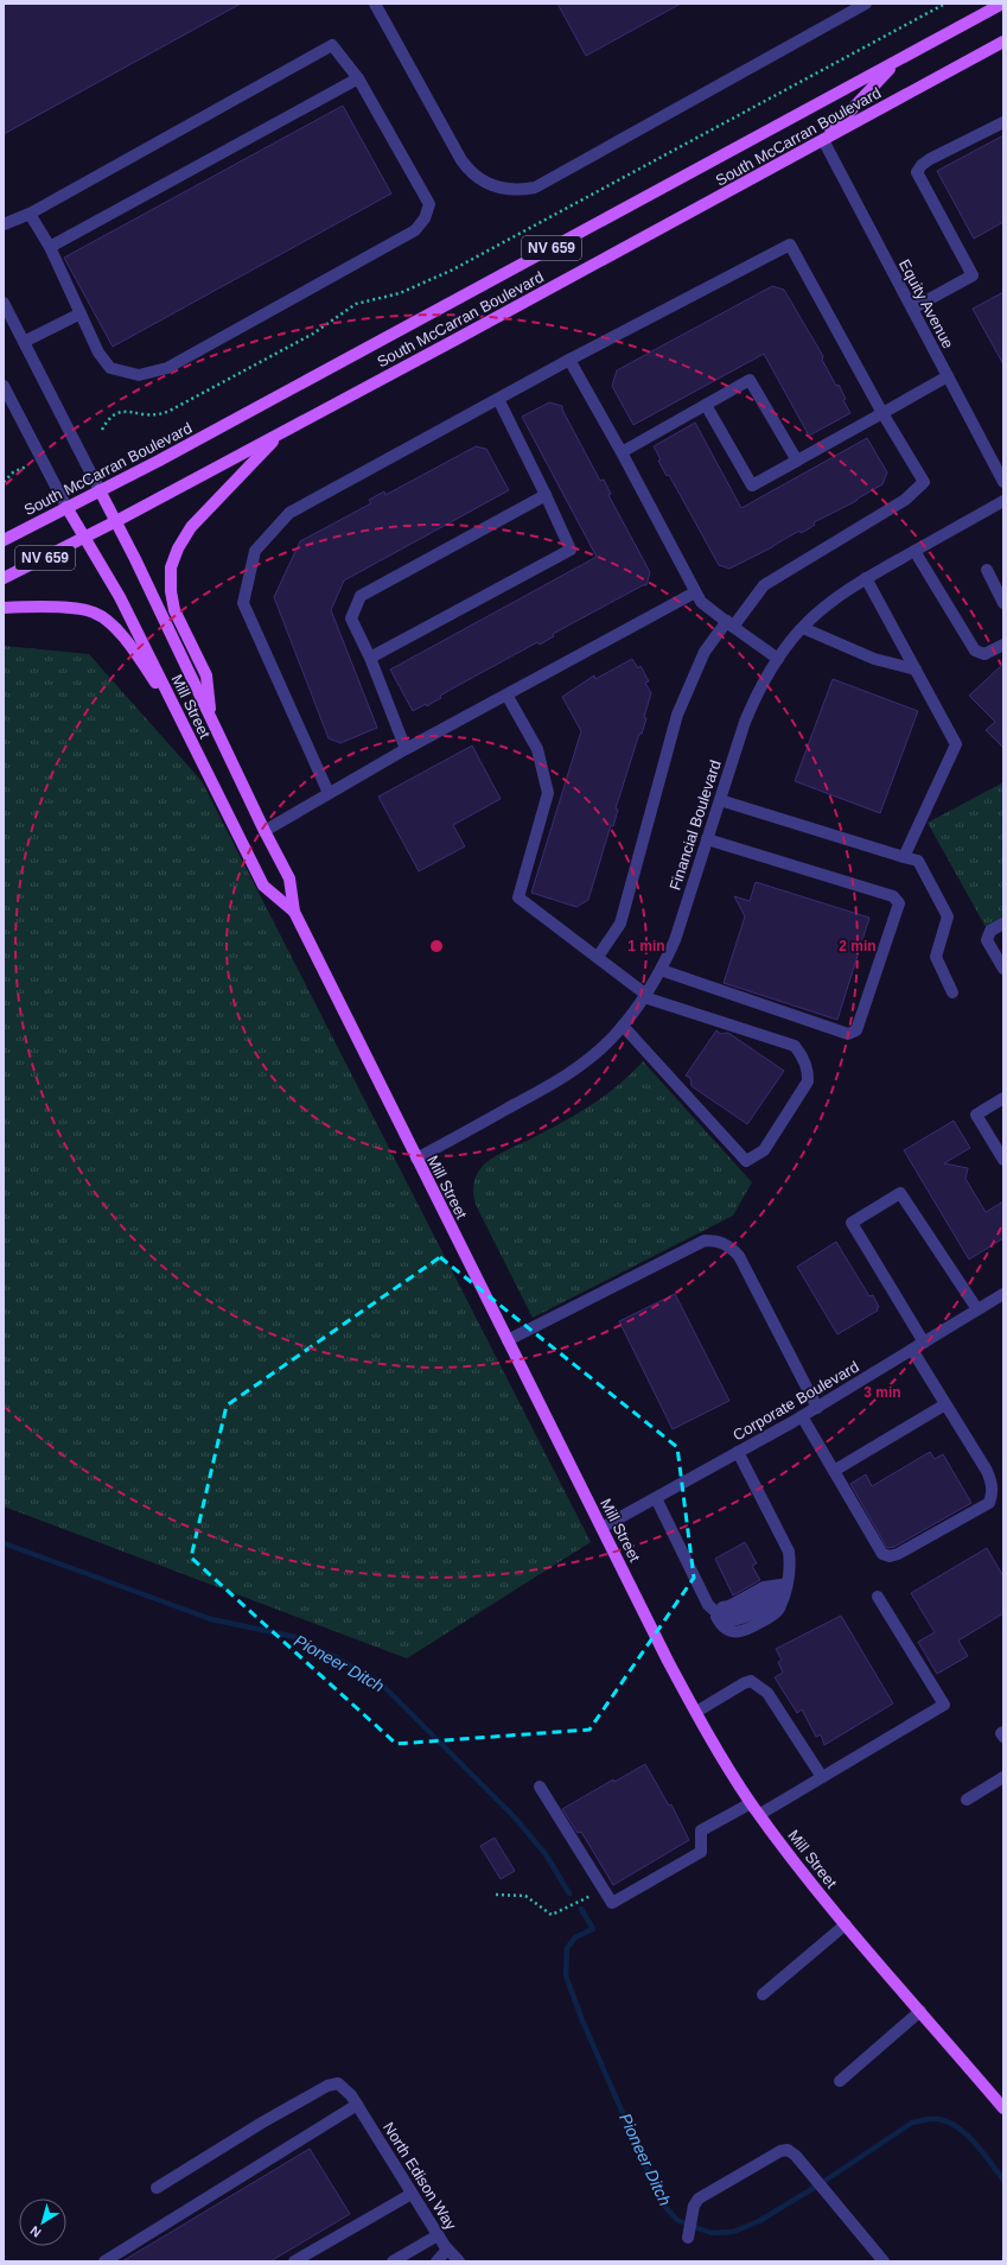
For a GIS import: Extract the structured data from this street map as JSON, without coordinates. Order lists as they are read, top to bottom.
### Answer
{
  "streets": {
    "main road": ["South McCarran Boulevard", "NV 659", "Mill Street"],
    "street": [
      "Equity Avenue",
      "Financial Boulevard",
      "Corporate Boulevard",
      "North Edison Way"
    ]
  },
  "crossings": [
    ["South McCarran Boulevard", "Equity Avenue"],
    ["South McCarran Boulevard", "Mill Street"],
    ["Mill Street", "Financial Boulevard"],
    ["Mill Street", "Corporate Boulevard"]
  ],
  "water": ["Pioneer Ditch"],
  "north": "bottom left",
  "rings": ["1 min", "2 min", "3 min"]
}
